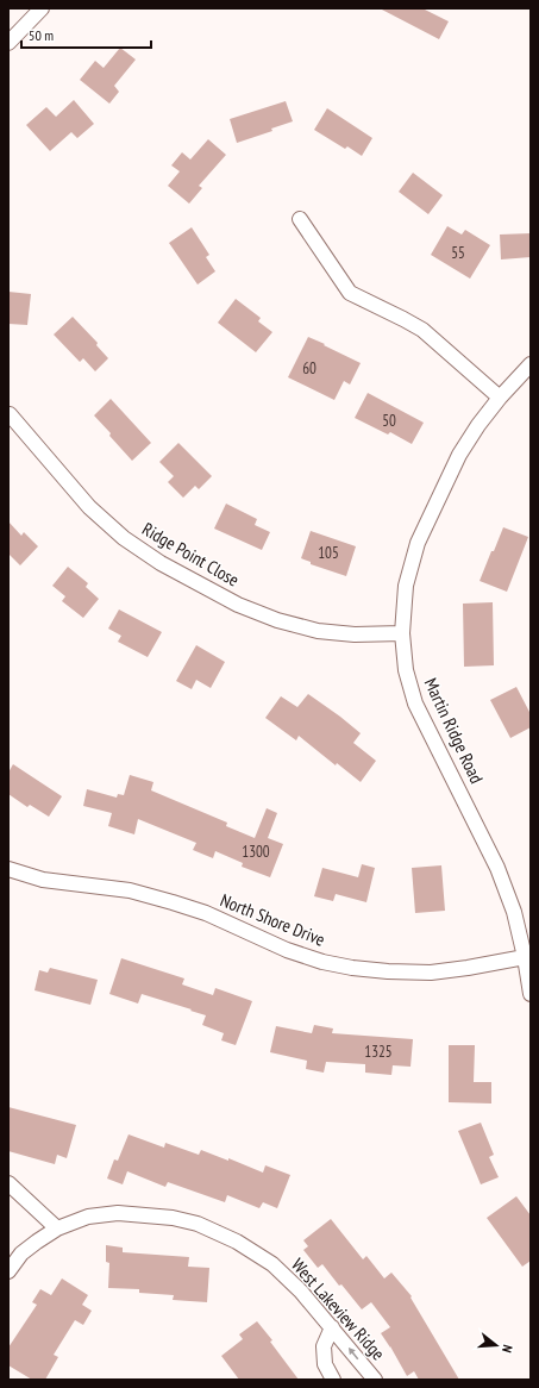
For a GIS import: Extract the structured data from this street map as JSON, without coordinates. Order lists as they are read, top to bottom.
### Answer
{
  "streets": {
    "street": [
      "Ridge Point Close",
      "Martin Ridge Road",
      "North Shore Drive",
      "West Lakeview Ridge"
    ]
  },
  "crossings": [
    ["Ridge Point Close", "Martin Ridge Road"],
    ["Martin Ridge Road", "North Shore Drive"]
  ],
  "house_numbers": [
    "55",
    "60",
    "50",
    "105",
    "1300",
    "1325"
  ],
  "scale_bar": "50 m",
  "north": "right"
}
